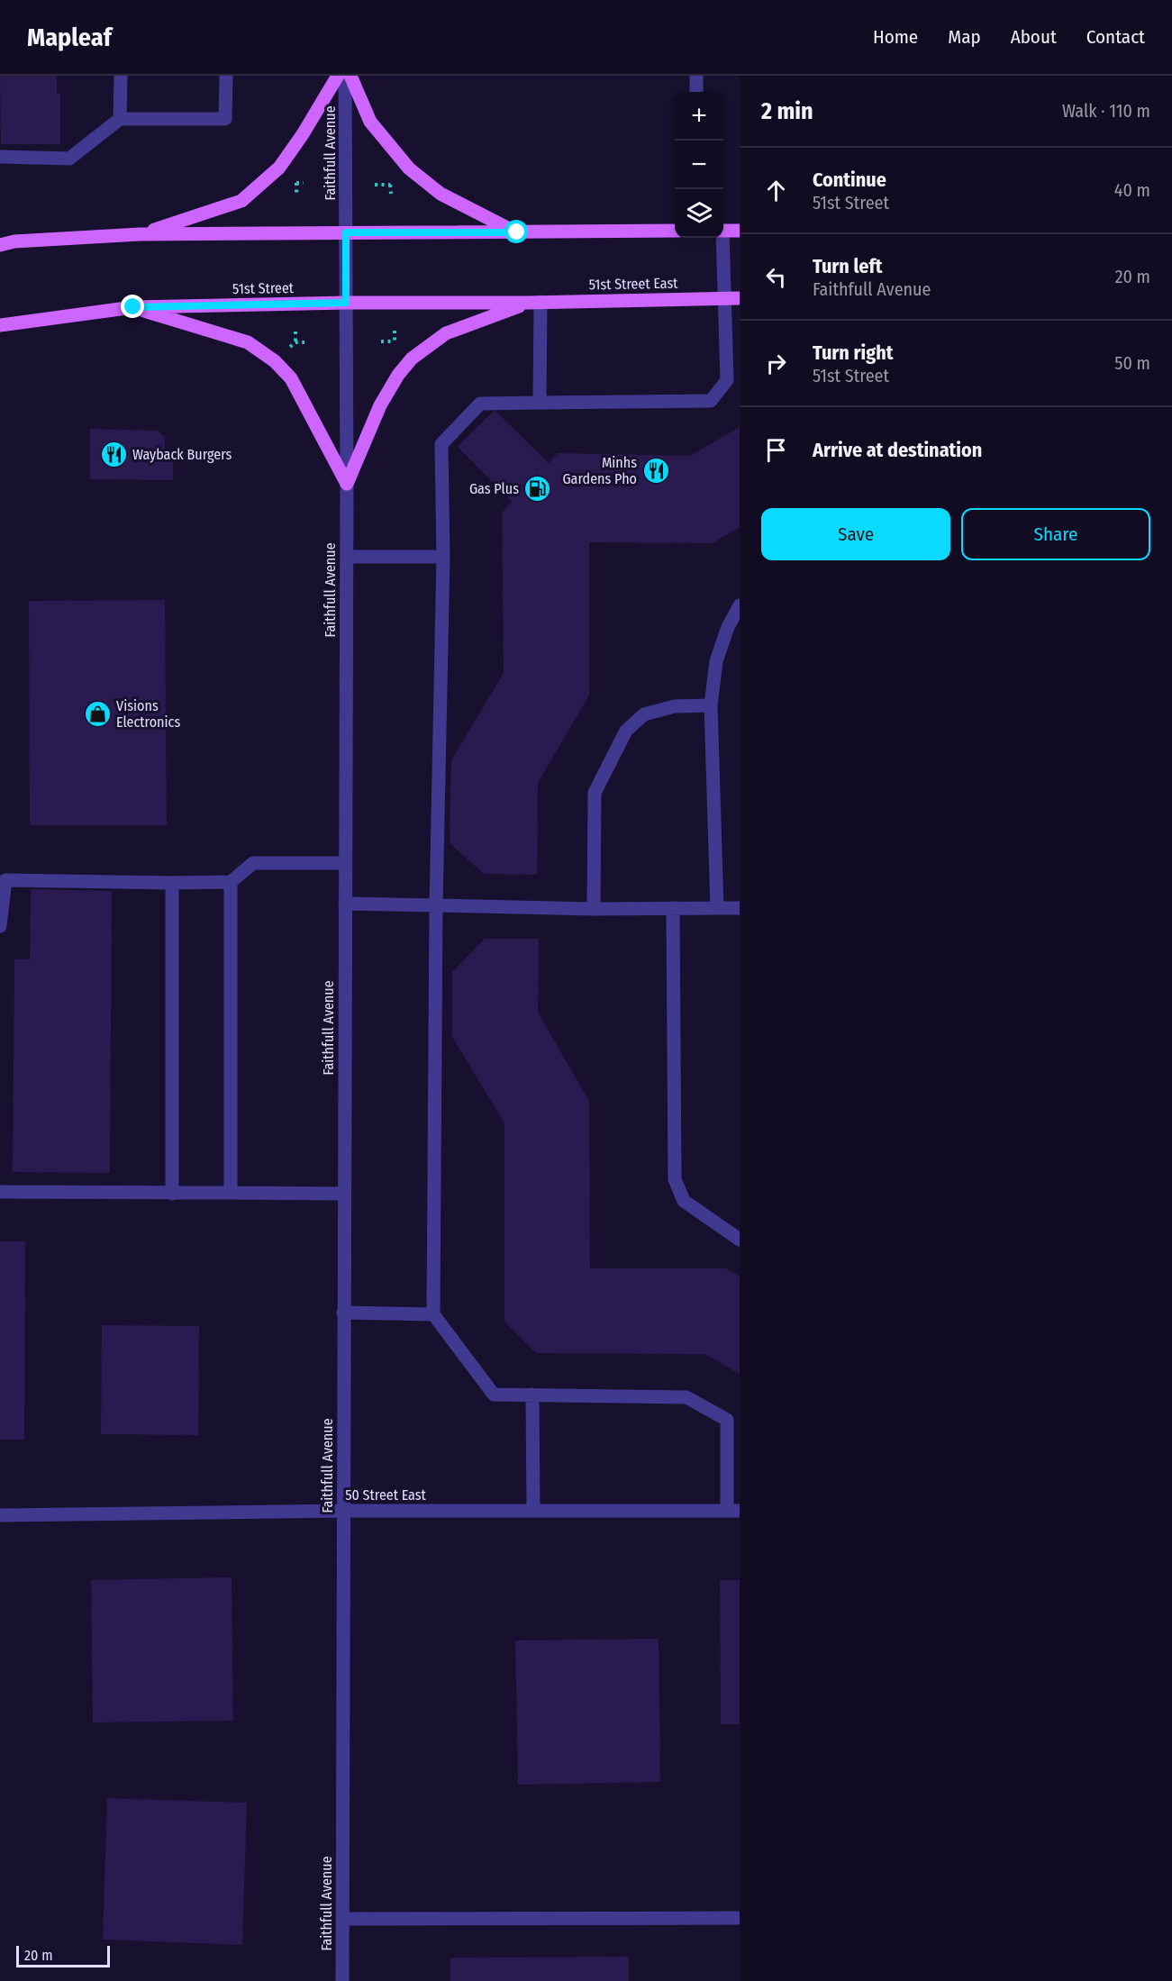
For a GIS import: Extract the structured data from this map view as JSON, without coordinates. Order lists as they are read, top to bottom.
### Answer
{
  "streets": {
    "main road": ["51st Street East", "51st Street"],
    "street": ["Faithfull Avenue", "50 Street East"]
  },
  "crossings": [
    ["Faithfull Avenue", "51st Street"],
    ["Faithfull Avenue", "50 Street East"],
    ["51st Street East", "51st Street"]
  ],
  "places": {
    "restaurant": ["Wayback Burgers", "Minhs Gardens Pho"],
    "fuel station": ["Gas Plus"],
    "shop": ["Visions Electronics"]
  },
  "scale_bar": "20 m",
  "page": {
    "header": "Mapleaf",
    "nav": [
      "Home",
      "Map",
      "About",
      "Contact"
    ],
    "heading": ["2 min", "Walk · 110 m"],
    "map_buttons": ["+", "−"],
    "list": [
      ["Continue", "51st Street", "40 m"],
      ["Turn left", "Faithfull Avenue", "20 m"],
      ["Turn right", "51st Street", "50 m"],
      "Arrive at destination"
    ],
    "buttons": ["Save", "Share"],
    "scale": "20 m"
  }
}
